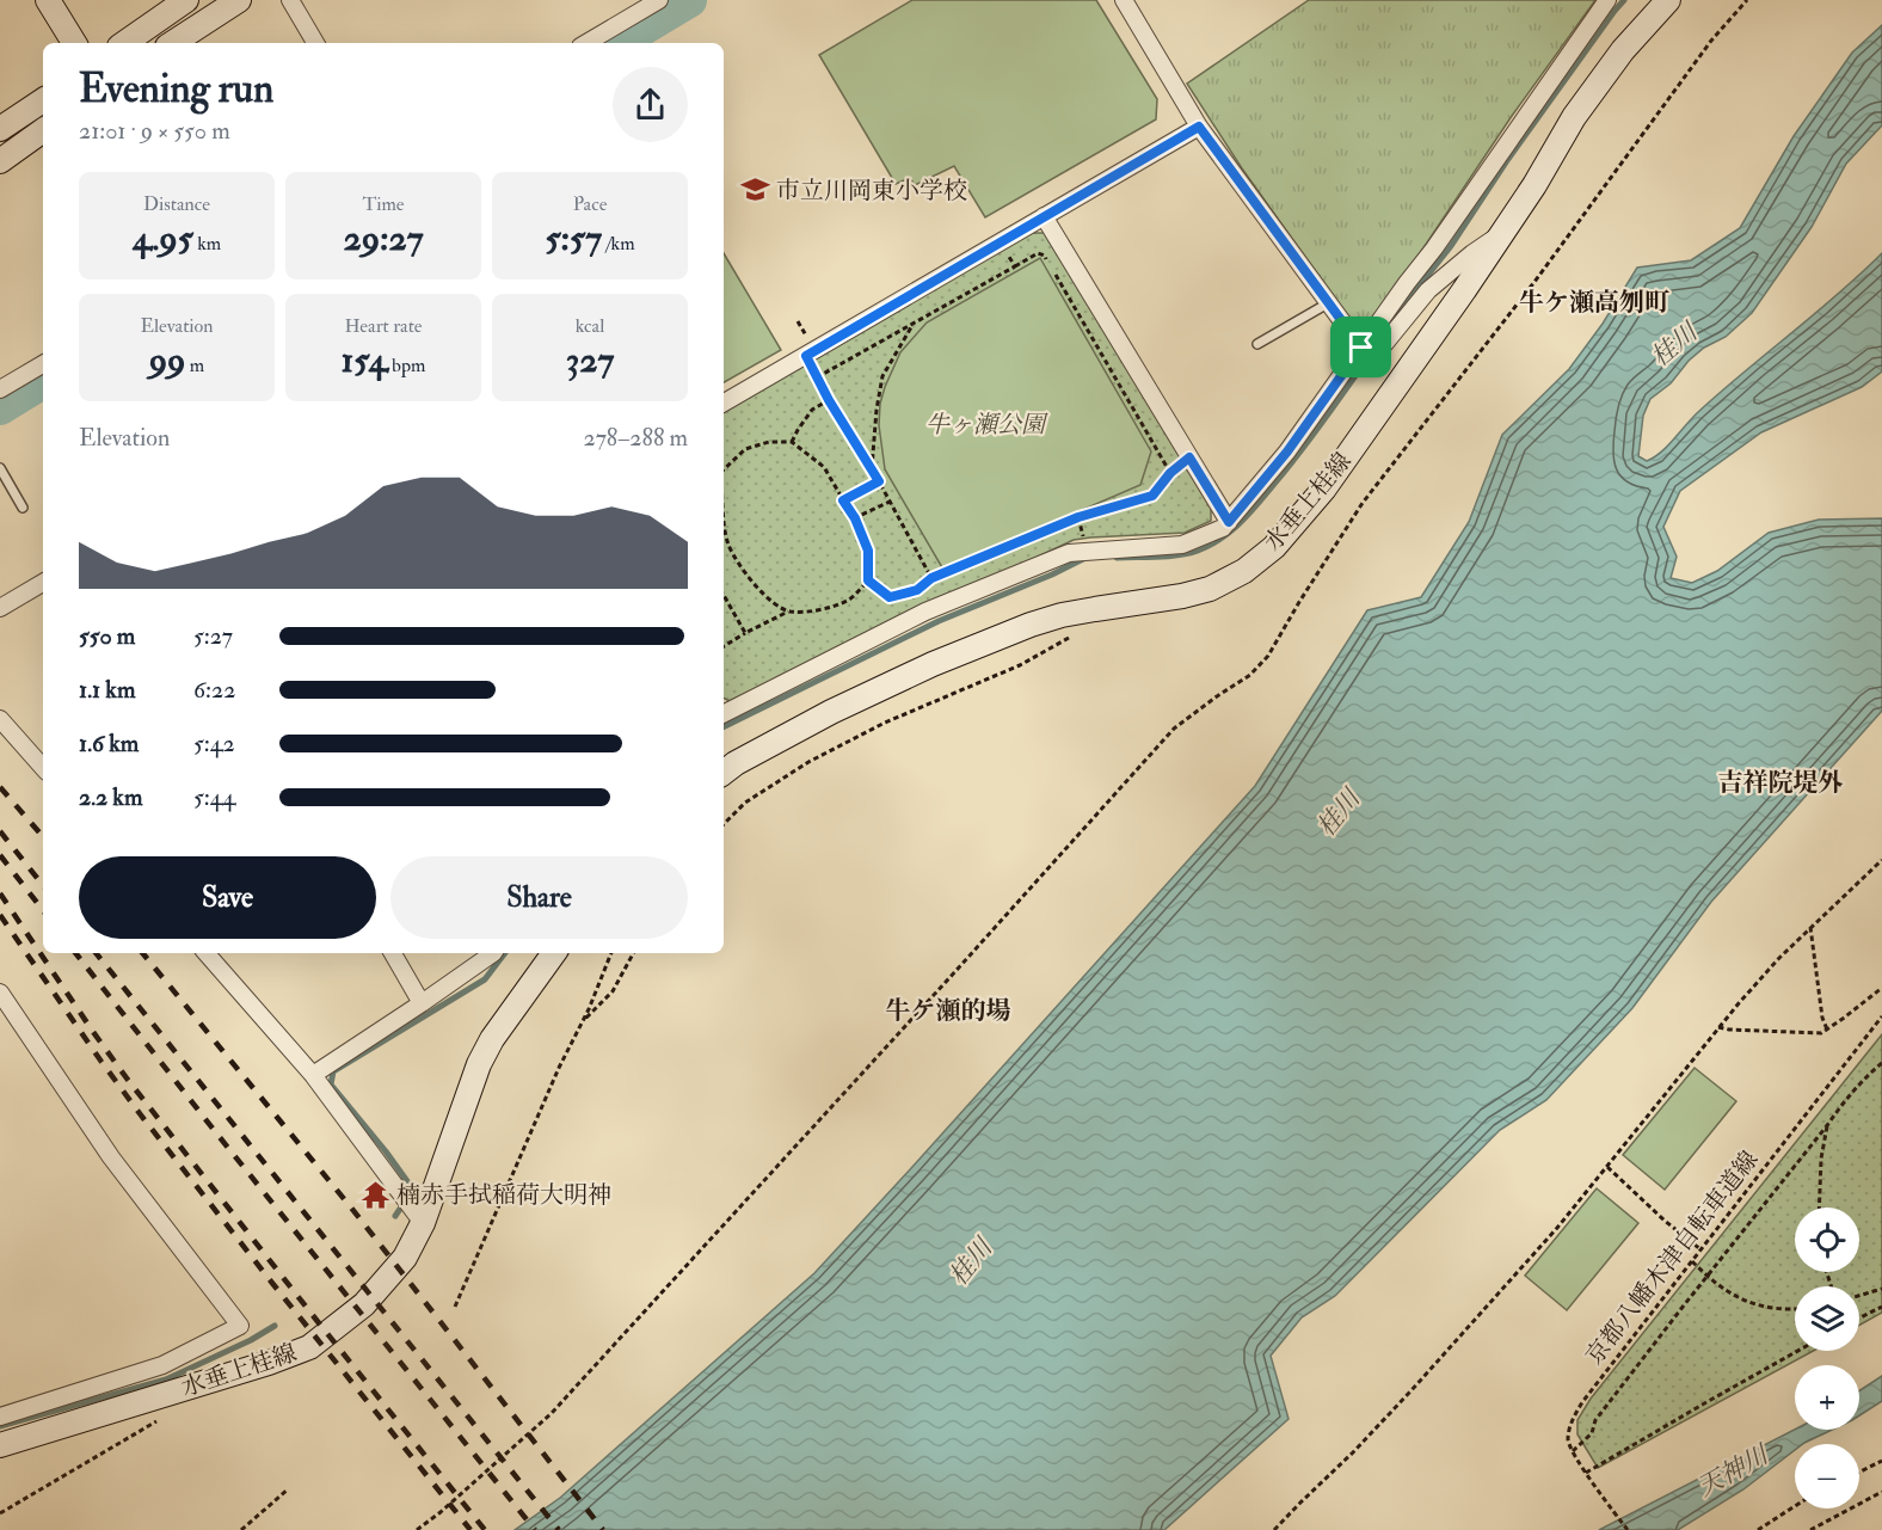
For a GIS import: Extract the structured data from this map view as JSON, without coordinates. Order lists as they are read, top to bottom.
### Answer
{
  "streets": {
    "main road": ["水垂上桂線"],
    "path": ["京都八幡木津自転車道線"]
  },
  "districts": ["牛ケ瀬高刎町", "吉祥院堤外", "牛ケ瀬的場"],
  "water": ["桂川", "天神川"],
  "parks": ["牛ヶ瀬公園"],
  "places": {
    "school or university": ["市立川岡東小学校"],
    "temple": ["楠赤手拭稲荷大明神"]
  },
  "page": {
    "heading": ["Evening run", "21:01 · 9 × 550 m"],
    "stats": [
      ["Distance", "4.95 km"],
      ["Time", "29:27"],
      ["Pace", "5:57 /km"],
      ["Elevation", "99 m"],
      ["Heart rate", "154 bpm"],
      ["kcal", "327"]
    ],
    "chart": ["Elevation", "278–288 m"],
    "list": [
      {
        "name": "550 m",
        "note": "5:27"
      },
      {
        "name": "1.1 km",
        "note": "6:22"
      },
      {
        "name": "1.6 km",
        "note": "5:42"
      },
      {
        "name": "2.2 km",
        "note": "5:44"
      }
    ],
    "buttons": ["Save", "Share"],
    "map_buttons": ["+", "−"]
  }
}
